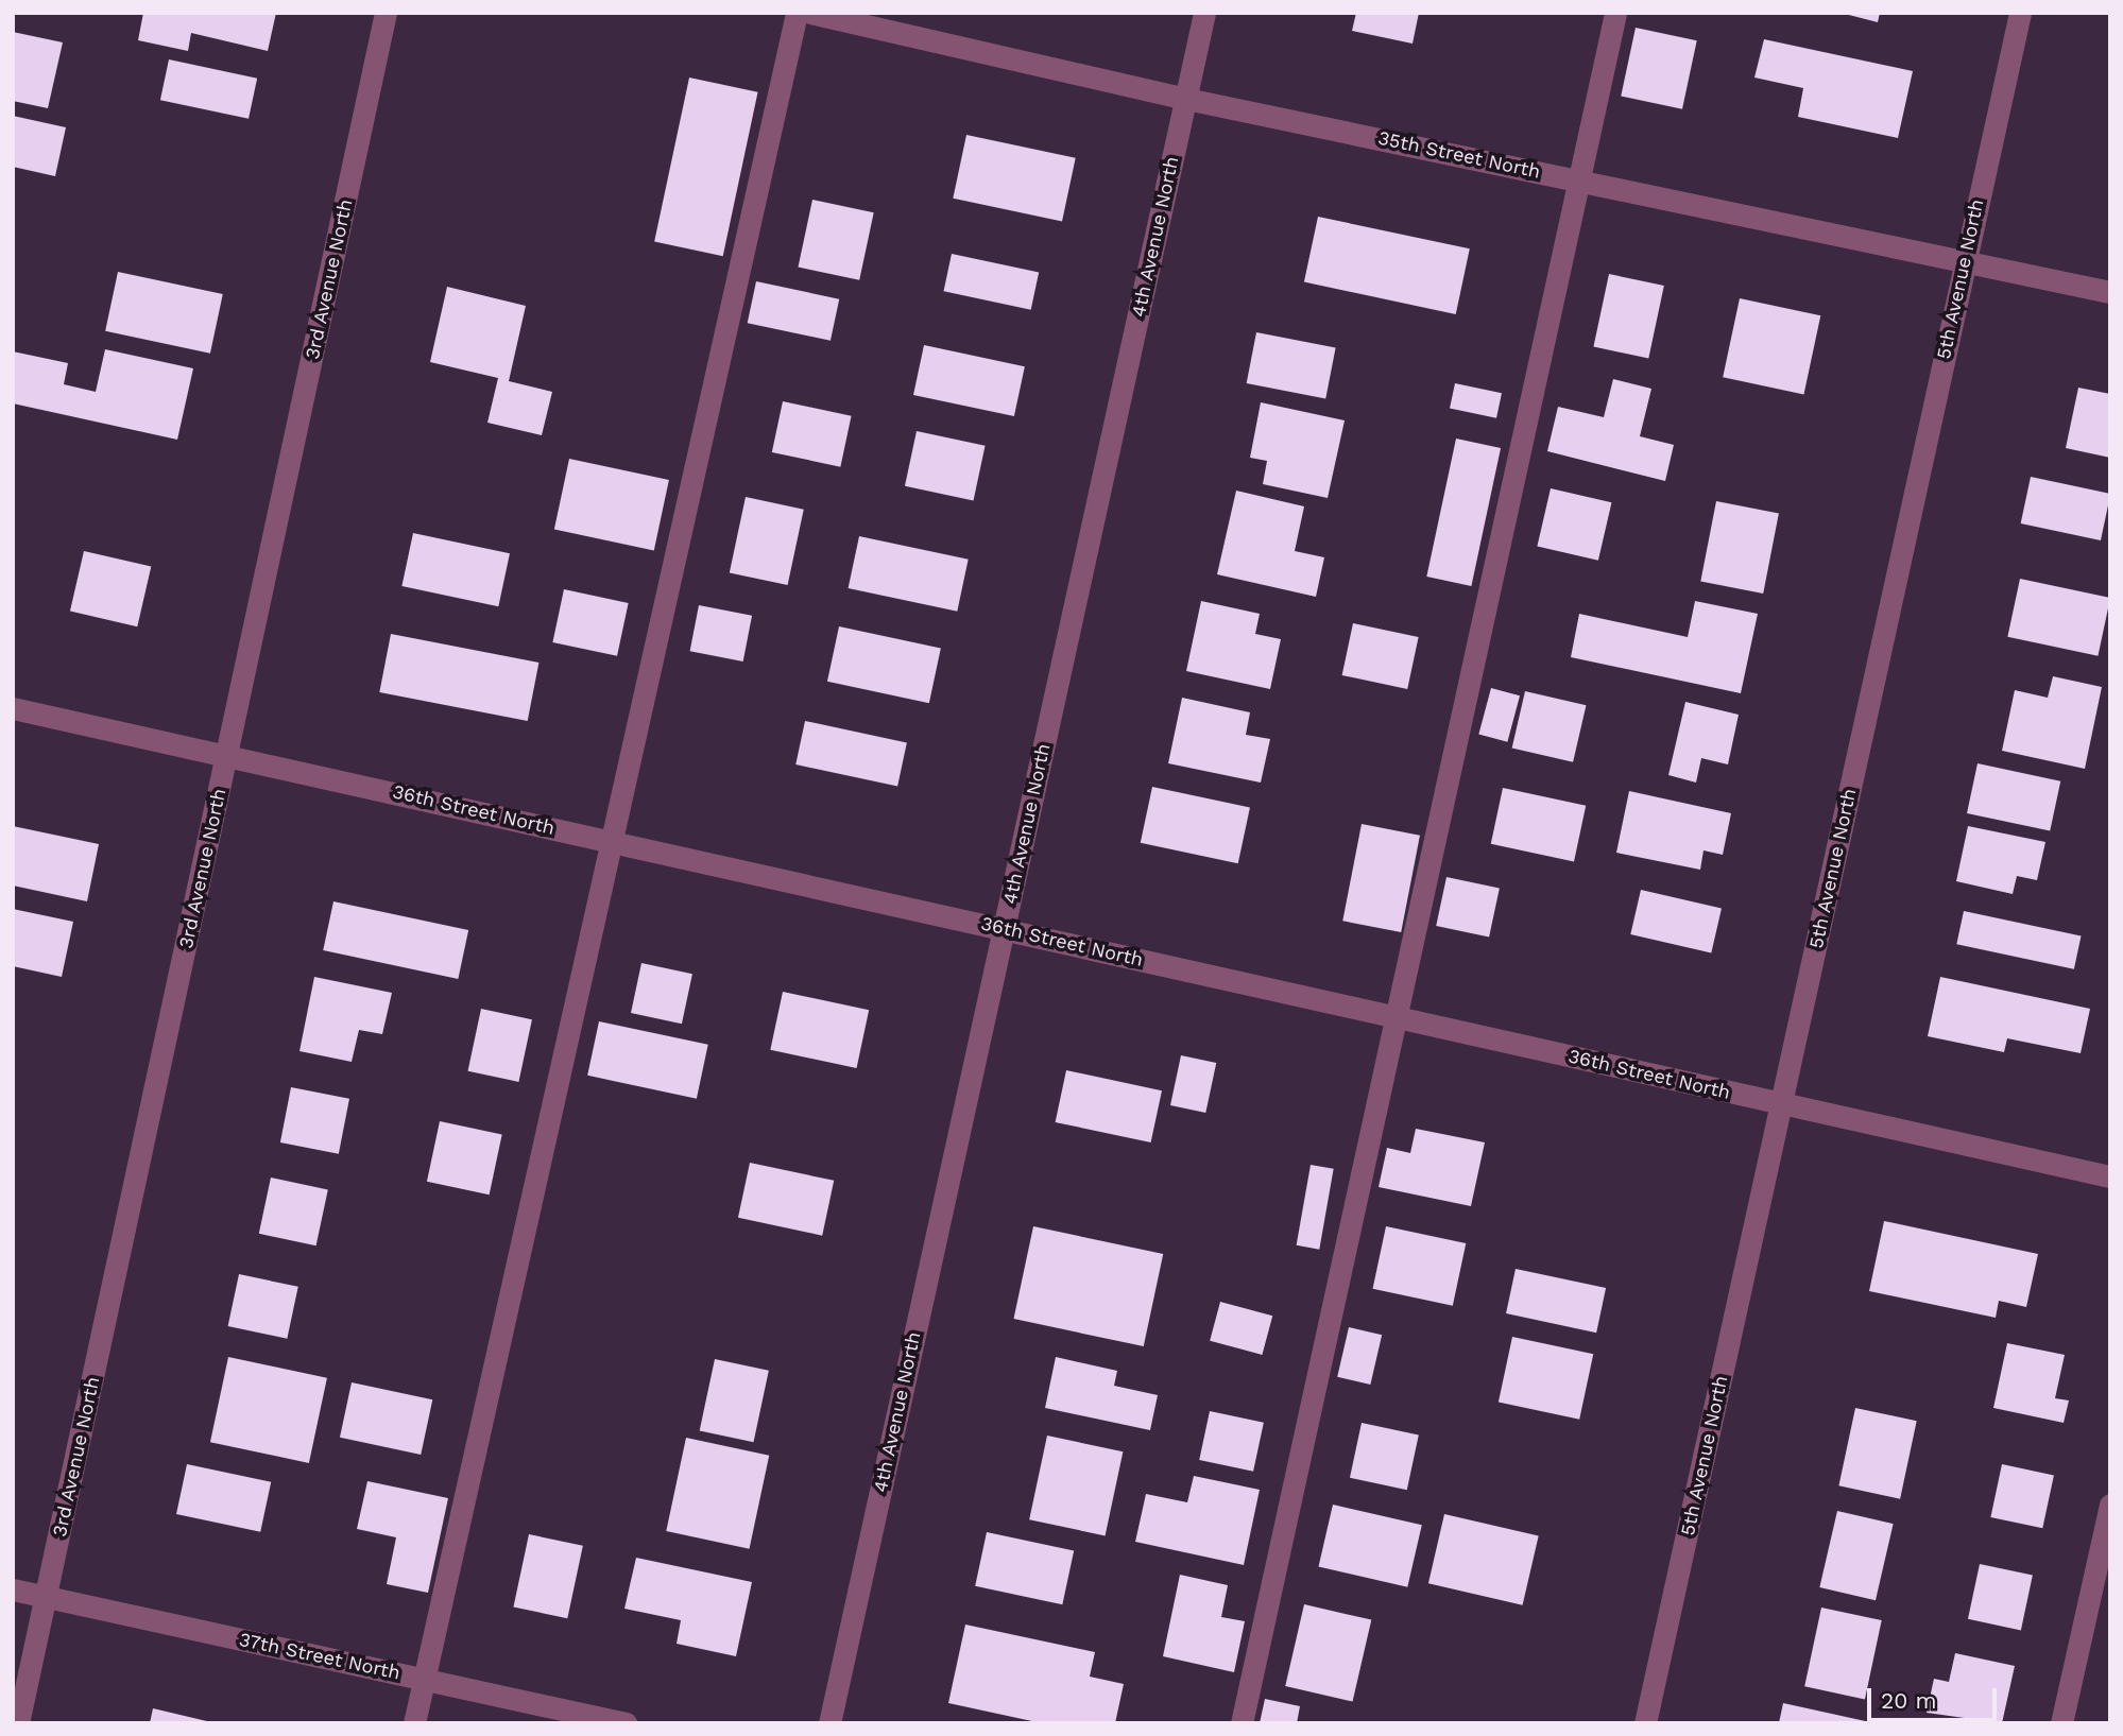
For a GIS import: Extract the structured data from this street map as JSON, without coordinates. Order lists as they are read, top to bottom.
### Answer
{
  "streets": {
    "street": [
      "35th Street North",
      "4th Avenue North",
      "3rd Avenue North",
      "5th Avenue North",
      "36th Street North",
      "37th Street North"
    ]
  },
  "crossings": [
    ["35th Street North", "4th Avenue North"],
    ["35th Street North", "5th Avenue North"],
    ["4th Avenue North", "36th Street North"],
    ["3rd Avenue North", "36th Street North"],
    ["3rd Avenue North", "37th Street North"],
    ["5th Avenue North", "36th Street North"]
  ],
  "scale_bar": "20 m"
}
